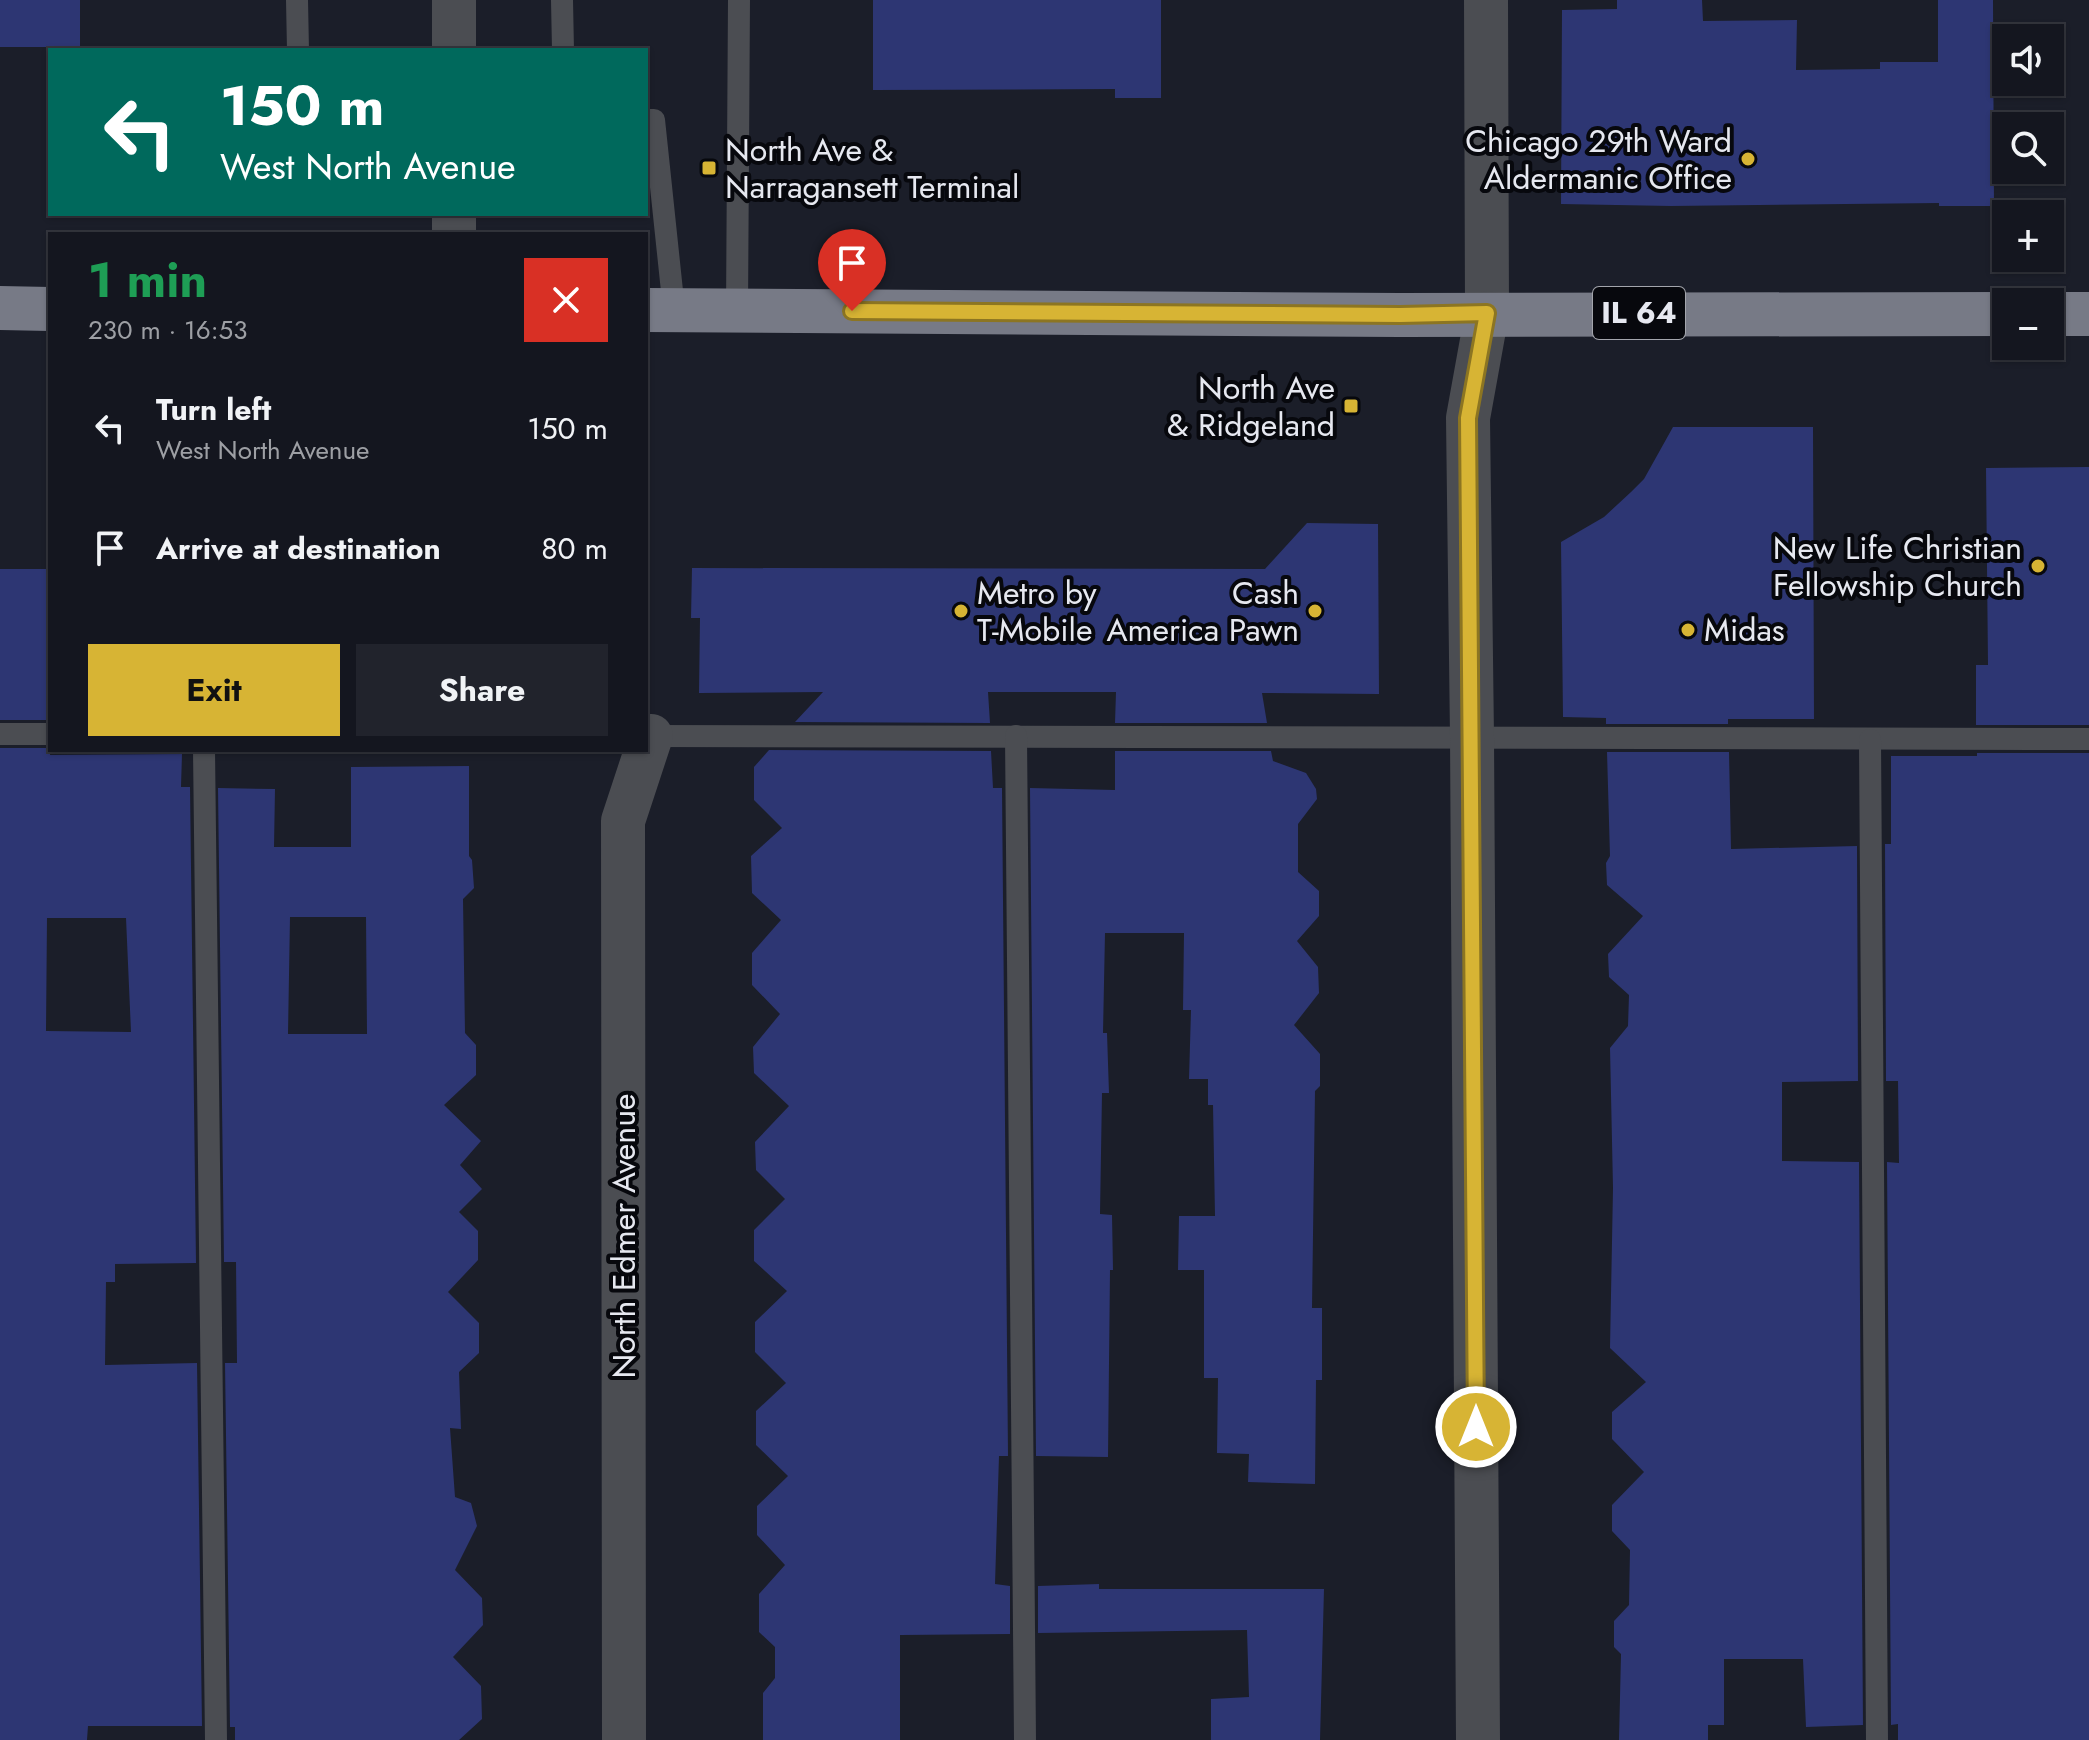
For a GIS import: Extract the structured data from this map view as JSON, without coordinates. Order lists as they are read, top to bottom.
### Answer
{
  "streets": {
    "main road": ["IL 64"],
    "street": ["North Edmer Avenue"]
  },
  "places": {
    "other": [
      "Chicago 29th Ward Aldermanic Office",
      "New Life Christian Fellowship Church",
      "Metro by T-Mobile",
      "Cash America Pawn",
      "Midas"
    ],
    "transit": ["North Ave & Narragansett Terminal", "North Ave & Ridgeland"]
  },
  "page": {
    "map_buttons": ["+", "−"],
    "turn": ["150 m", "West North Avenue"],
    "heading": ["1 min", "230 m · 16:53"],
    "list": [
      {
        "name": "Turn left",
        "note": "West North Avenue",
        "value": "150 m"
      },
      {
        "name": "Arrive at destination",
        "value": "80 m"
      }
    ],
    "buttons": ["Exit", "Share"]
  }
}
